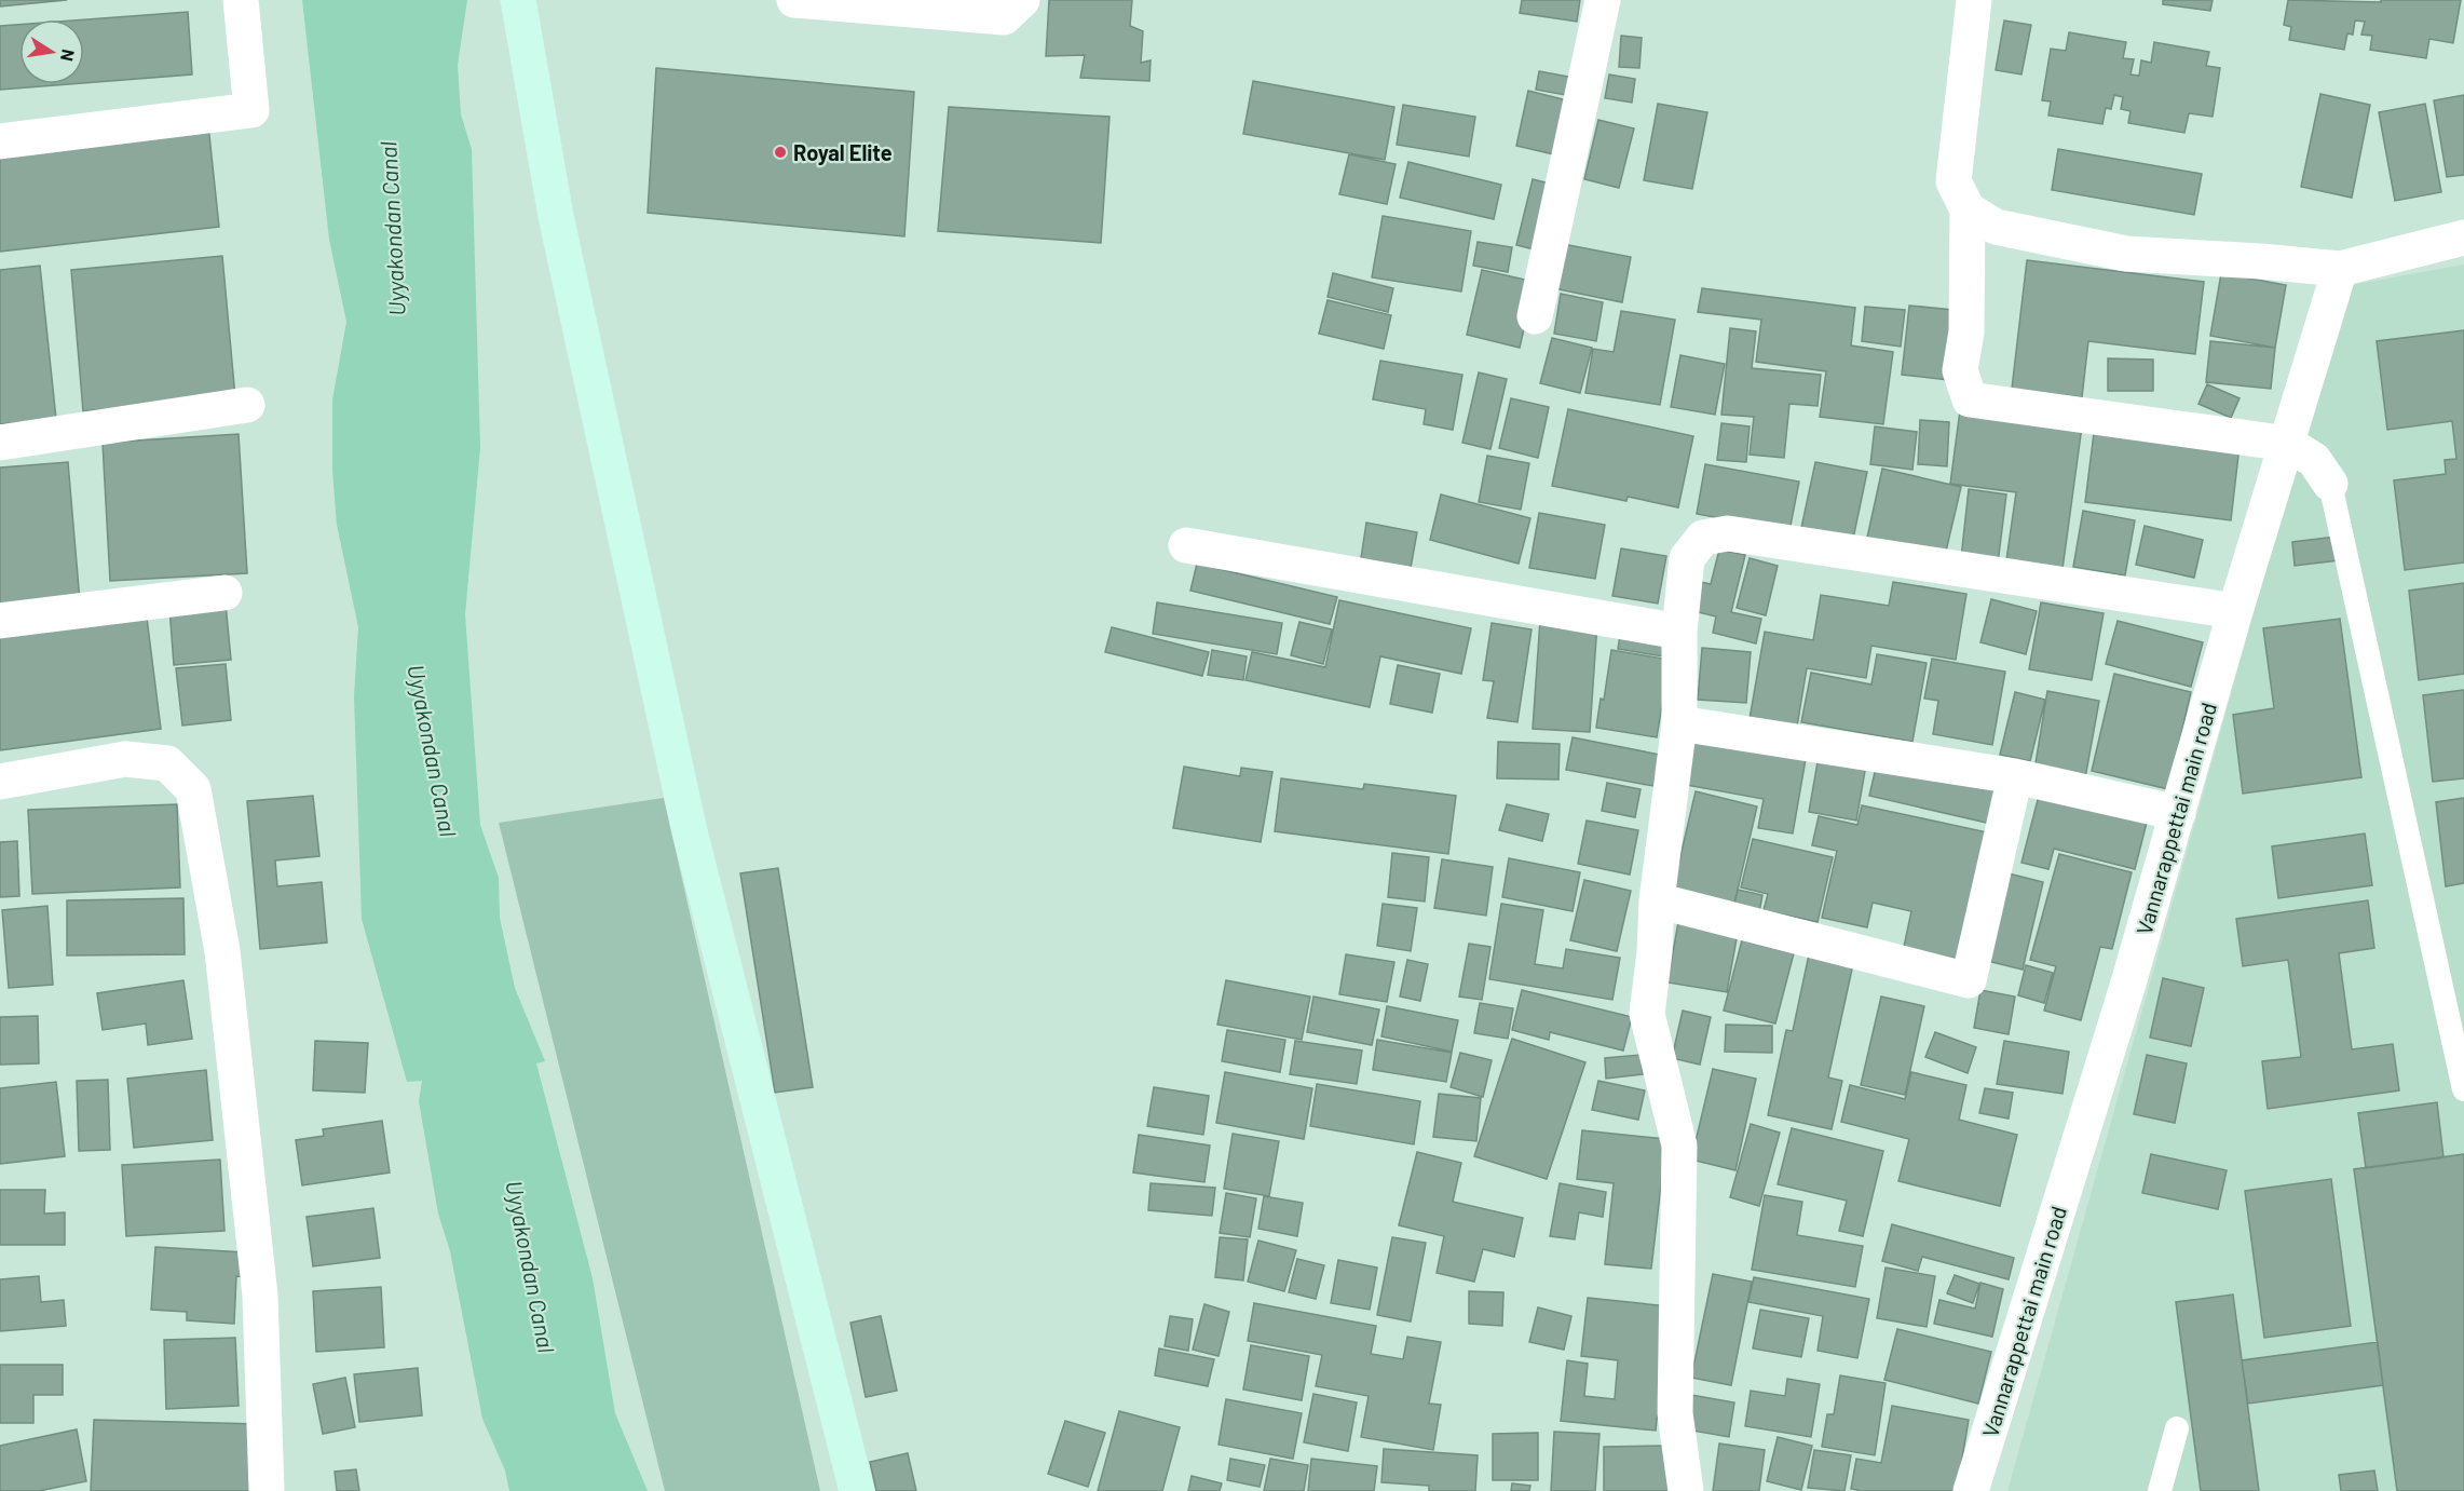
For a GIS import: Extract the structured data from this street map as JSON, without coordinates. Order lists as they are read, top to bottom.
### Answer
{
  "streets": {
    "street": ["Vannarappettai main road"]
  },
  "water": ["Uyyakondan Canal"],
  "places": ["Royal Elite"],
  "north": "right"
}
